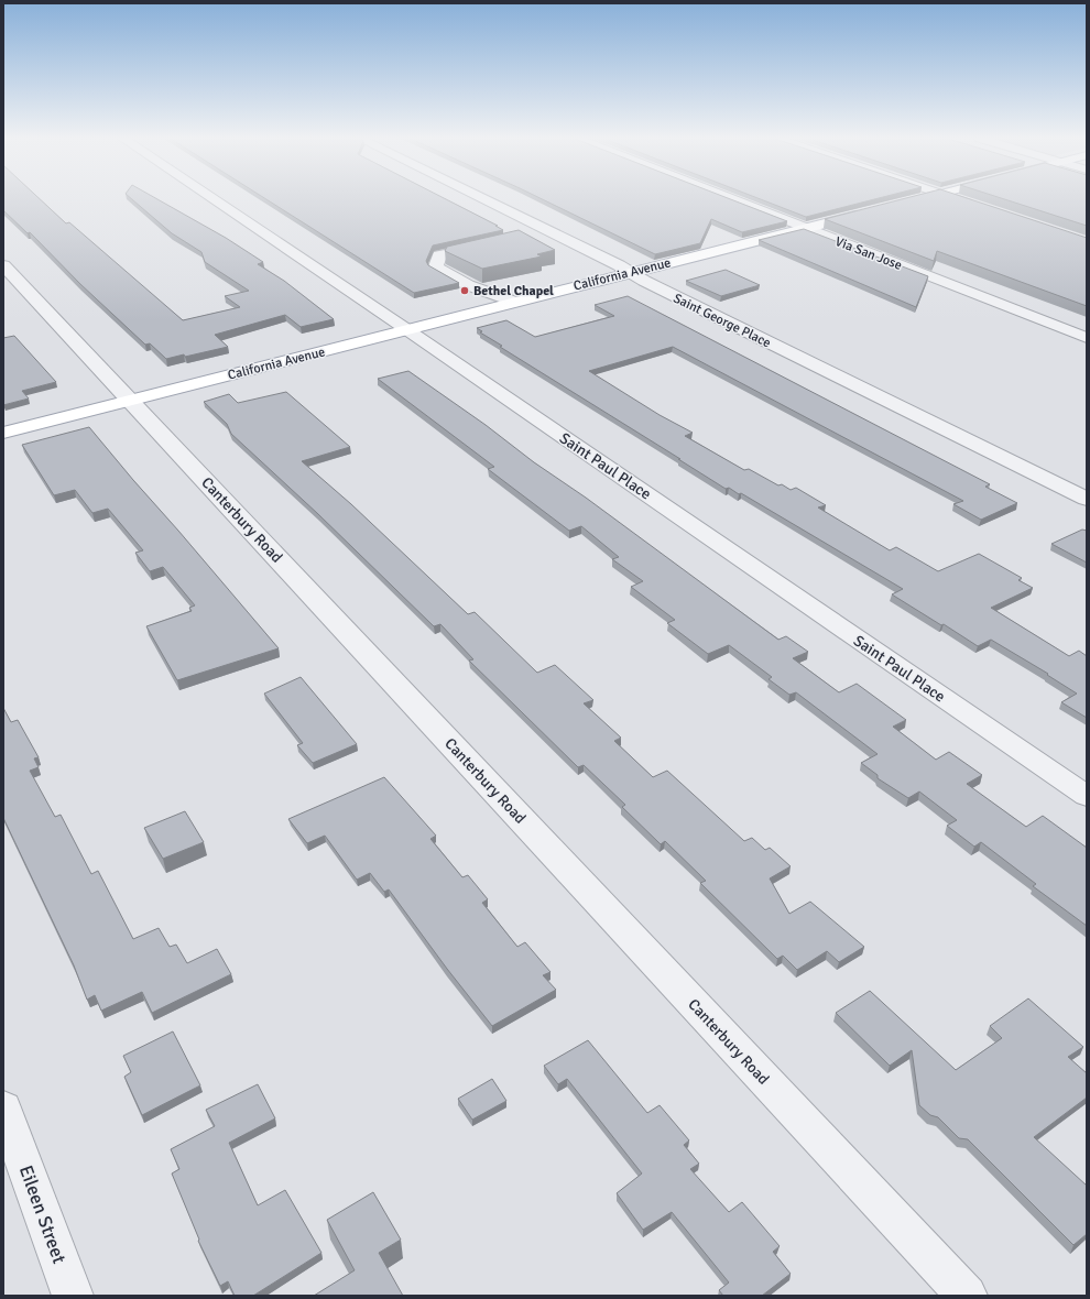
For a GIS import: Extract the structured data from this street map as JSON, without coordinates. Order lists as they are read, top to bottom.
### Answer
{
  "streets": {
    "main road": ["California Avenue"],
    "street": [
      "Via San Jose",
      "Saint George Place",
      "Saint Paul Place",
      "Canterbury Road",
      "Eileen Street"
    ]
  },
  "crossings": [
    ["Via San Jose", "California Avenue"],
    ["California Avenue", "Saint George Place"],
    ["California Avenue", "Saint Paul Place"],
    ["California Avenue", "Canterbury Road"]
  ],
  "places": ["Bethel Chapel"]
}
